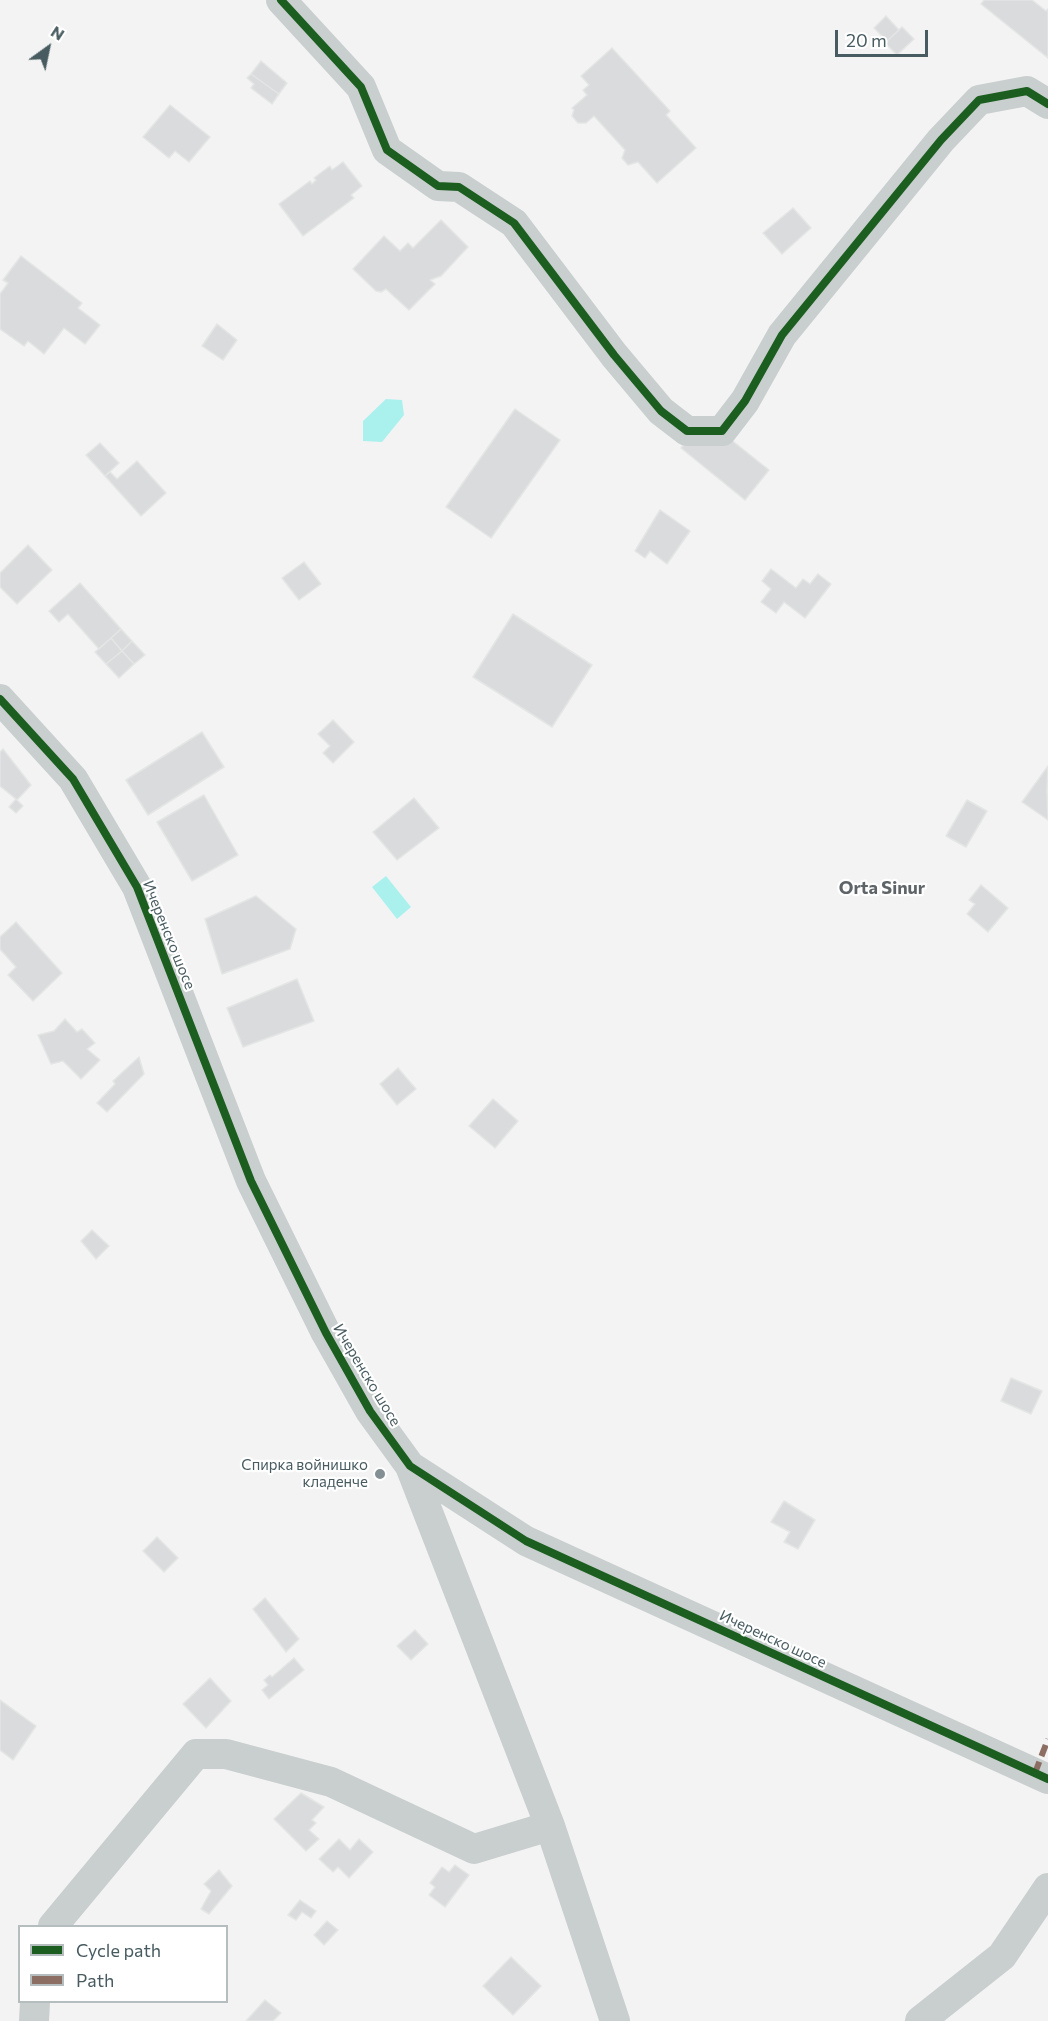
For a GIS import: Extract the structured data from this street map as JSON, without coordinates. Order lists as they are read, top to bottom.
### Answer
{
  "streets": {
    "street": ["Ичеренско шосе"]
  },
  "districts": ["Orta Sinur"],
  "places": ["Спирка войнишко кладенче"],
  "legend": ["Cycle path", "Path"],
  "scale_bar": "20 m",
  "north": "top right"
}
